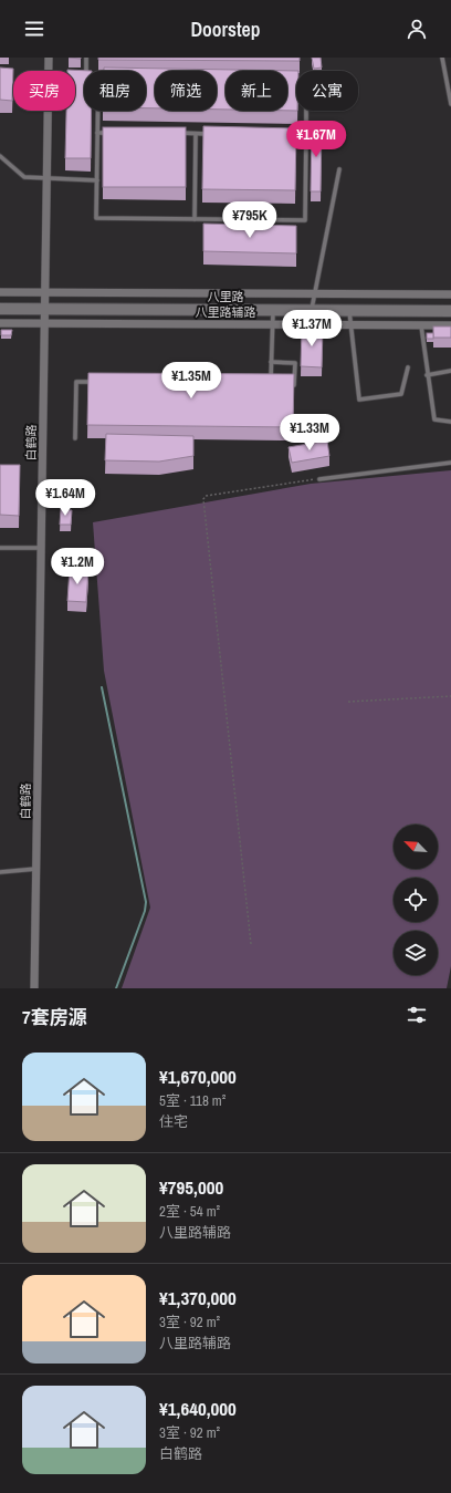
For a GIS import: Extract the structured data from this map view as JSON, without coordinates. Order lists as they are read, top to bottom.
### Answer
{
  "streets": {
    "main road": ["八里路"],
    "street": ["八里路辅路", "白鹤路"]
  },
  "crossings": [
    ["八里路", "白鹤路"],
    ["八里路辅路", "白鹤路"]
  ],
  "north": "top left",
  "page": {
    "header": "Doorstep",
    "chip": [
      "买房",
      "租房",
      "筛选",
      "新上",
      "公寓"
    ],
    "price": [
      "¥1.67M",
      "¥795K",
      "¥1.37M",
      "¥1.35M",
      "¥1.33M",
      "¥1.64M",
      "¥1.2M"
    ],
    "heading": "7套房源",
    "list": [
      {
        "name": "¥1,670,000",
        "note": "5室 · 118 m² · 住宅"
      },
      {
        "name": "¥795,000",
        "note": "2室 · 54 m² · 八里路辅路"
      },
      {
        "name": "¥1,370,000",
        "note": "3室 · 92 m² · 八里路辅路"
      },
      {
        "name": "¥1,640,000",
        "note": "3室 · 92 m² · 白鹤路"
      }
    ]
  }
}
